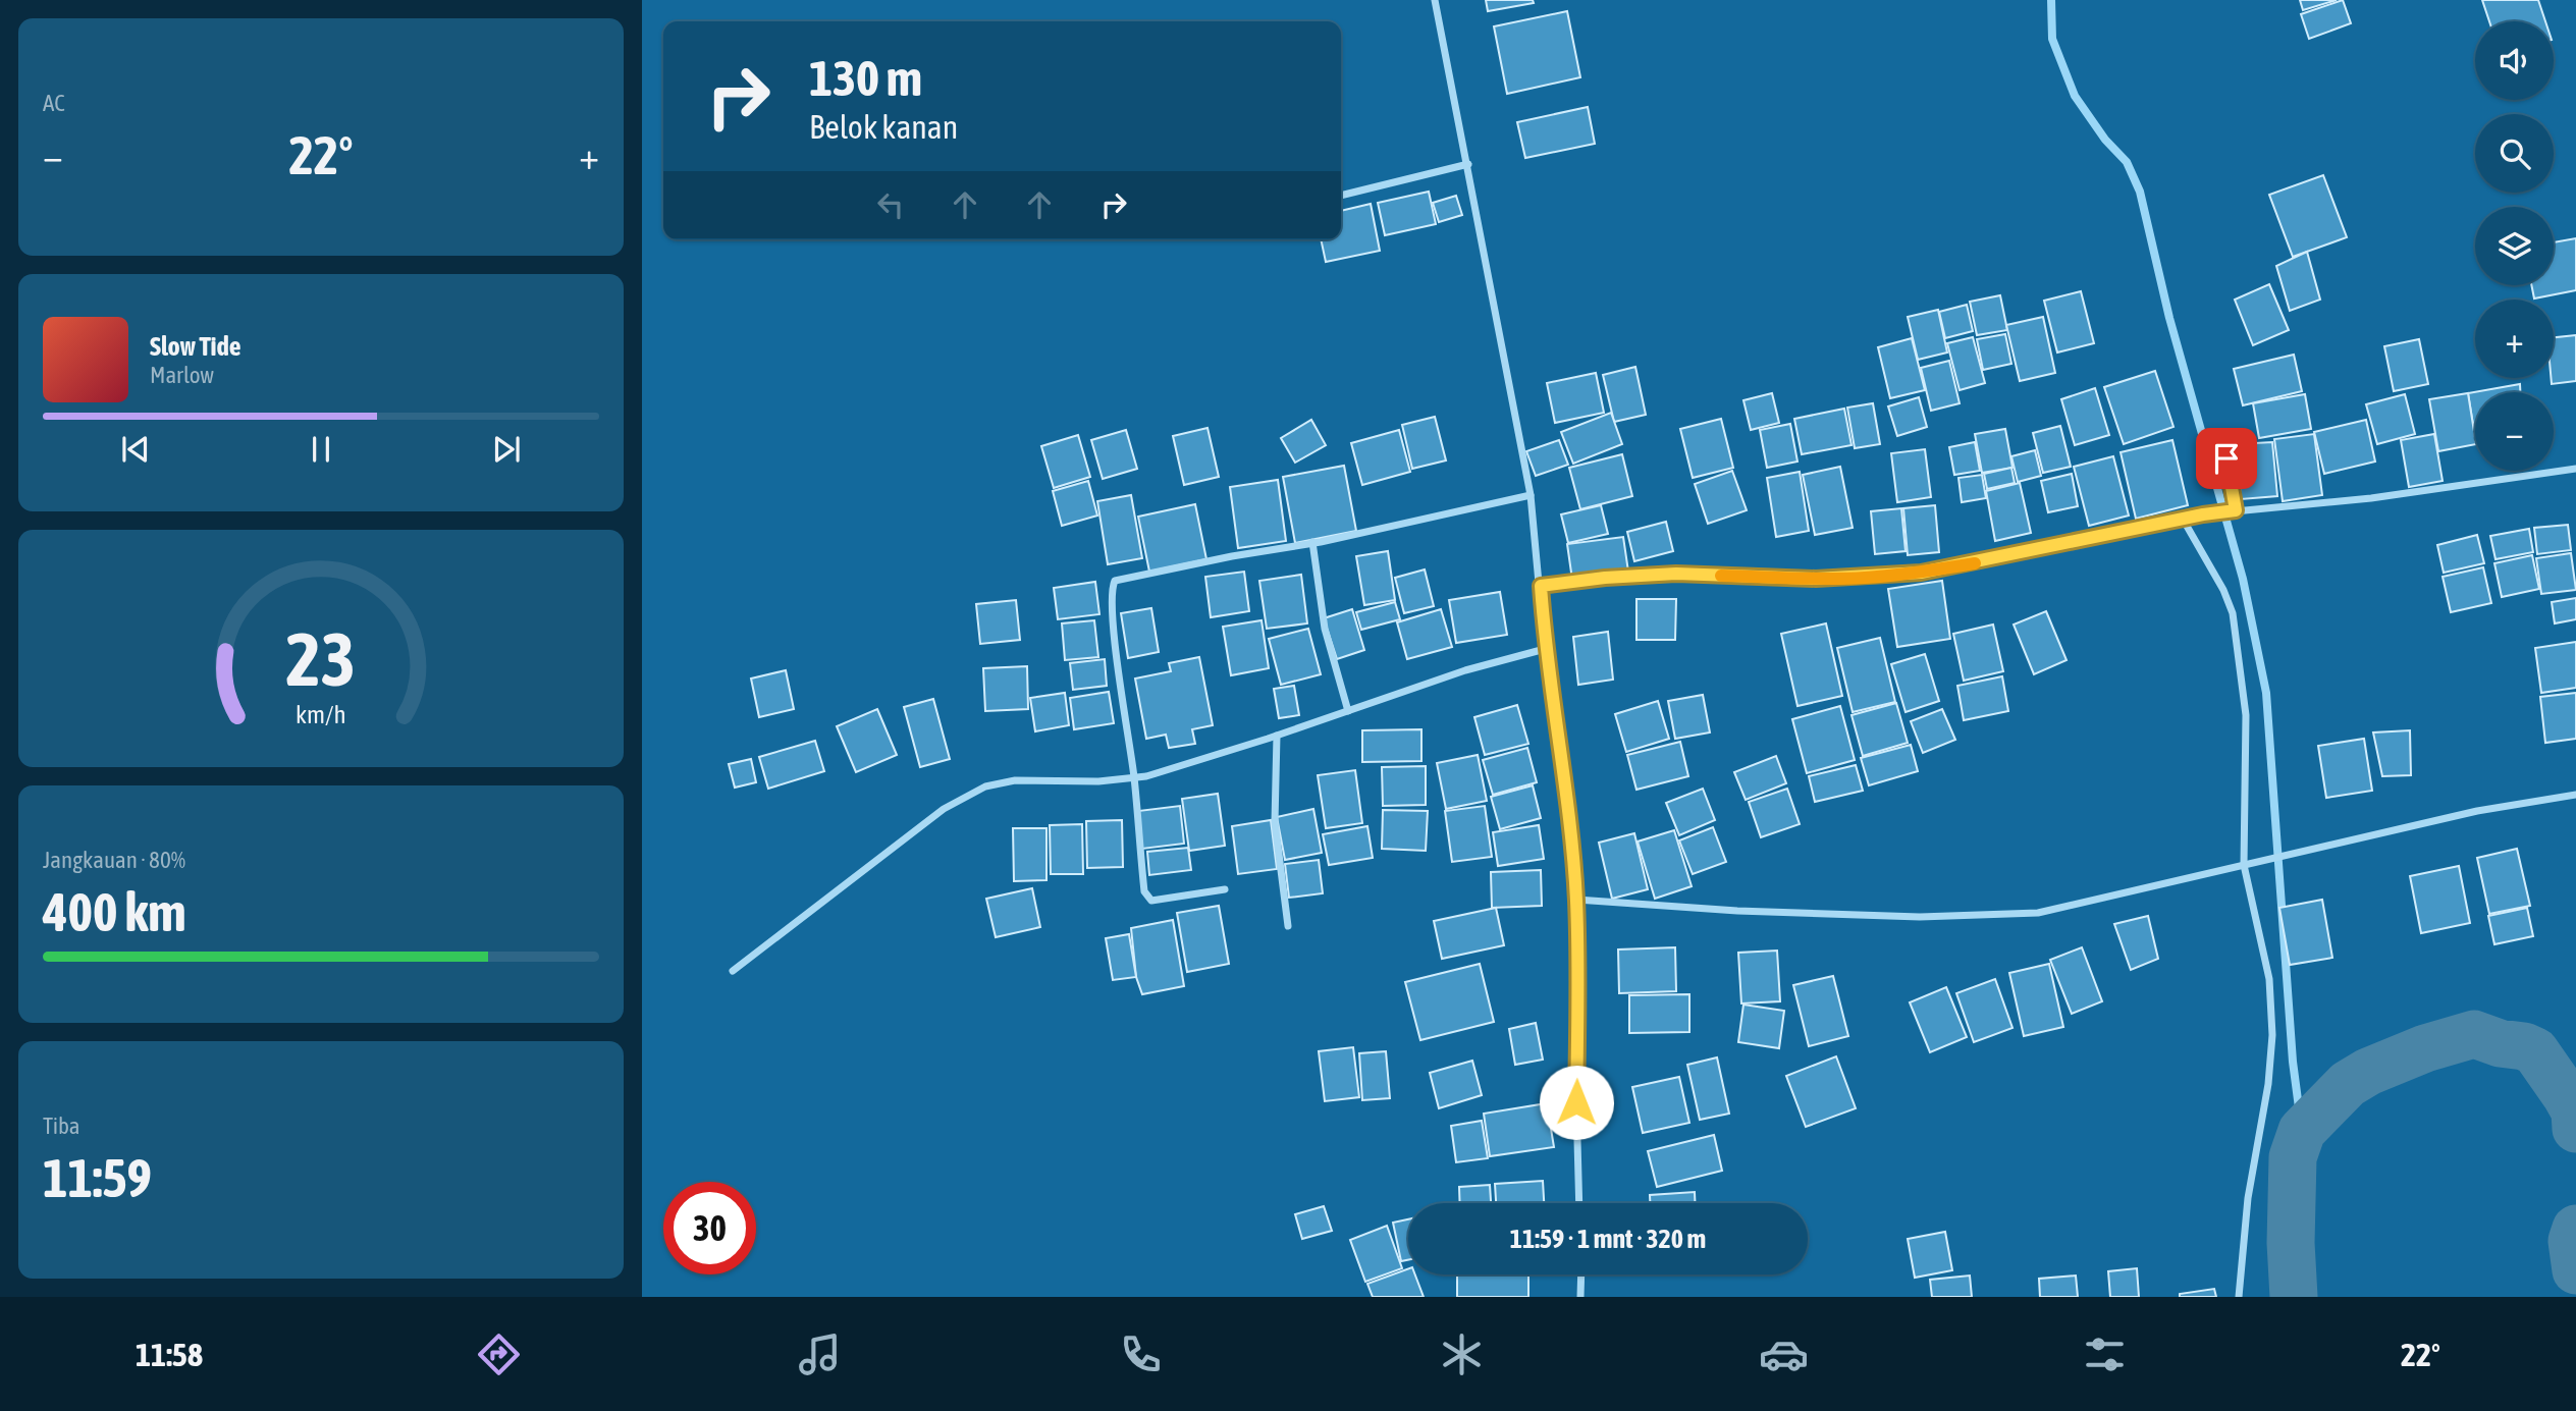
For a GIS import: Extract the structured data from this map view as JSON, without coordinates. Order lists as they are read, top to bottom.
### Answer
{
  "page": {
    "tile": [
      "AC",
      ["Jangkauan · 80%", "400 km"],
      ["Tiba", "11:59"]
    ],
    "map_buttons": ["+", "−"],
    "turn": ["130 m", "Belok kanan"],
    "heat": ["−", "22°", "+"],
    "song": ["Slow Tide", "Marlow"],
    "limit": "30",
    "trip": "11:59 · 1 mnt · 320 m",
    "tabs": ["11:58", "22°"],
    "gauge": ["23", "km/h"]
  }
}
